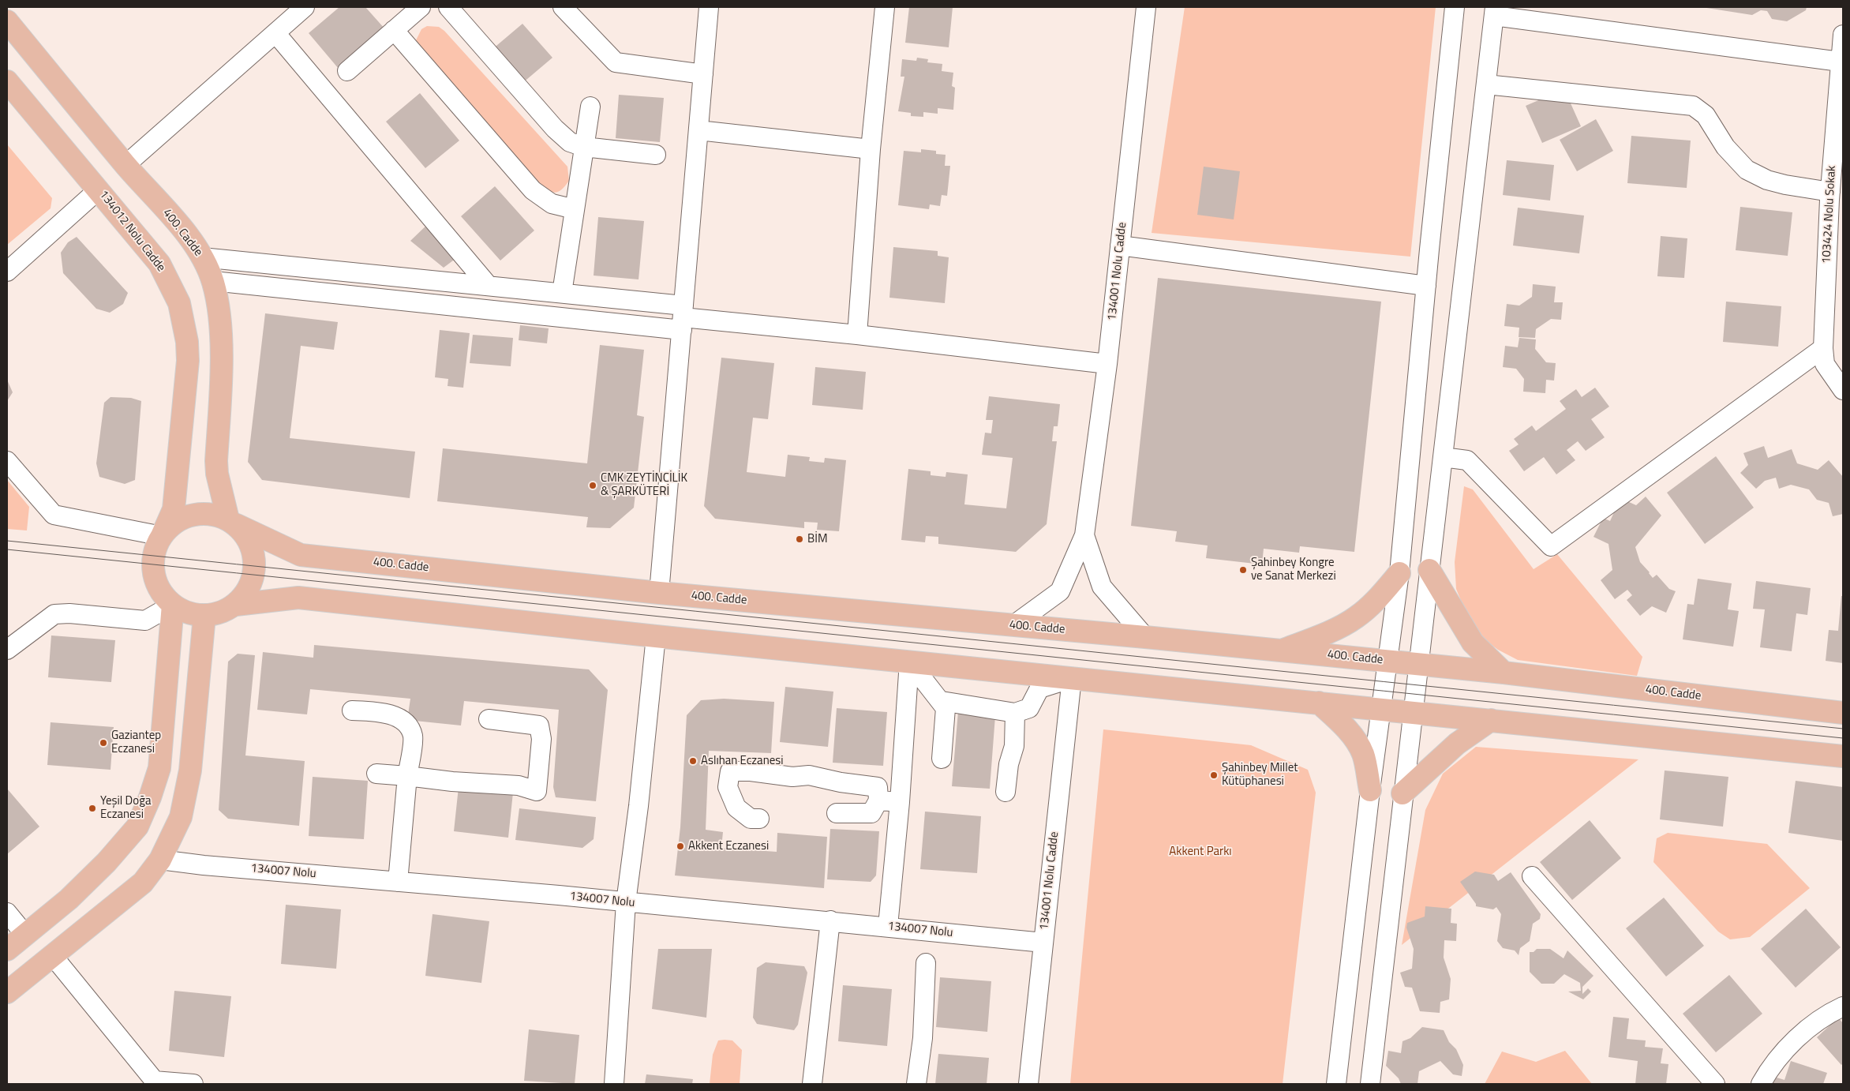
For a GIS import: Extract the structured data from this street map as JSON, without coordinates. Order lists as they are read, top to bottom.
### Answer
{
  "streets": {
    "main road": ["134012 Nolu Cadde", "400. Cadde"],
    "street": ["103424 Nolu Sokak", "134001 Nolu Cadde", "134007 Nolu"]
  },
  "crossings": [
    ["134012 Nolu Cadde", "400. Cadde"],
    ["400. Cadde", "134001 Nolu Cadde"],
    ["134001 Nolu Cadde", "134007 Nolu"]
  ],
  "parks": ["Akkent Parkı"],
  "places": [
    "CMK ZEYTİNCİLİK & ŞARKÜTERİ",
    "BİM",
    "Şahinbey Kongre ve Sanat Merkezi",
    "Gaziantep Eczanesi",
    "Aslıhan Eczanesi",
    "Şahinbey Millet Kütüphanesi",
    "Yeşil Doğa Eczanesi",
    "Akkent Eczanesi"
  ]
}
